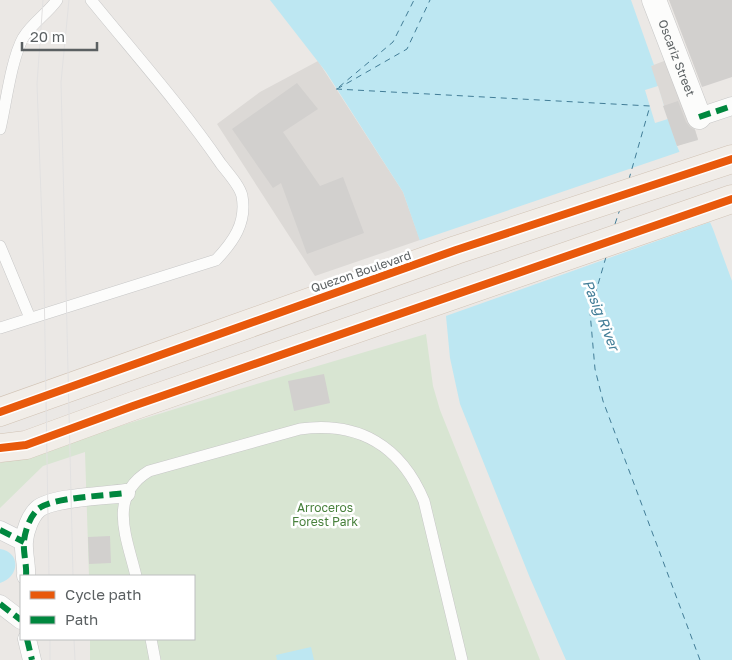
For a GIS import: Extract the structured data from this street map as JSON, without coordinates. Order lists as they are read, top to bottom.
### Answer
{
  "streets": {
    "main road": ["Quezon Boulevard"],
    "street": ["Oscariz Street"]
  },
  "water": ["Pasig River"],
  "parks": ["Arroceros Forest Park"],
  "legend": ["Cycle path", "Path"],
  "scale_bar": "20 m"
}
